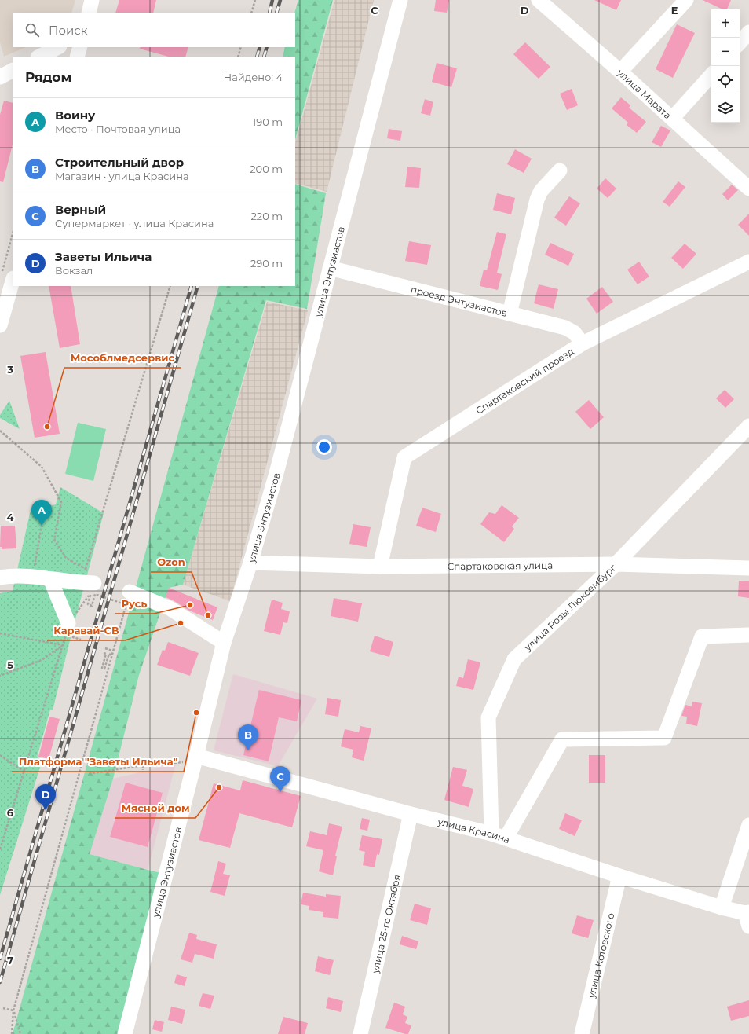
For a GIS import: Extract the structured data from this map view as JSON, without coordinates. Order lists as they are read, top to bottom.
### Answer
{
  "streets": {
    "street": [
      "улица Марата",
      "улица Энтузиастов",
      "проезд Энтузиастов",
      "Спартаковский проезд",
      "Спартаковская улица",
      "улица Розы Люксембург",
      "улица Красина",
      "улица 25-го Октября",
      "улица Котовского"
    ]
  },
  "crossings": [
    ["улица Энтузиастов", "проезд Энтузиастов"],
    ["улица Энтузиастов", "Спартаковская улица"],
    ["улица Энтузиастов", "улица Красина"],
    ["проезд Энтузиастов", "Спартаковский проезд"],
    ["Спартаковский проезд", "Спартаковская улица"],
    ["Спартаковская улица", "улица Розы Люксембург"],
    ["улица Розы Люксембург", "улица Красина"],
    ["улица Красина", "улица 25-го Октября"],
    ["улица Красина", "улица Котовского"]
  ],
  "places": [
    "Мособлмедсервис",
    "Русь",
    "Ozon",
    "Каравай-СВ",
    "Платформа \"Заветы Ильича\"",
    "Мясной дом"
  ],
  "page": {
    "map_buttons": ["+", "−"],
    "search": "Поиск",
    "heading": ["Рядом", "Найдено: 4"],
    "list": [
      {
        "mark": "A",
        "name": "Воину",
        "note": "Место · Почтовая улица",
        "value": "190 m"
      },
      {
        "mark": "B",
        "name": "Строительный двор",
        "note": "Магазин · улица Красина",
        "value": "200 m"
      },
      {
        "mark": "C",
        "name": "Верный",
        "note": "Супермаркет · улица Красина",
        "value": "220 m"
      },
      {
        "mark": "D",
        "name": "Заветы Ильича",
        "note": "Вокзал",
        "value": "290 m"
      }
    ],
    "pins": [
      "A",
      "B",
      "C",
      "D"
    ]
  },
  "grid": {
    "columns": ["C", "D", "E"],
    "rows": [
      "3",
      "4",
      "5",
      "6",
      "7"
    ]
  }
}
